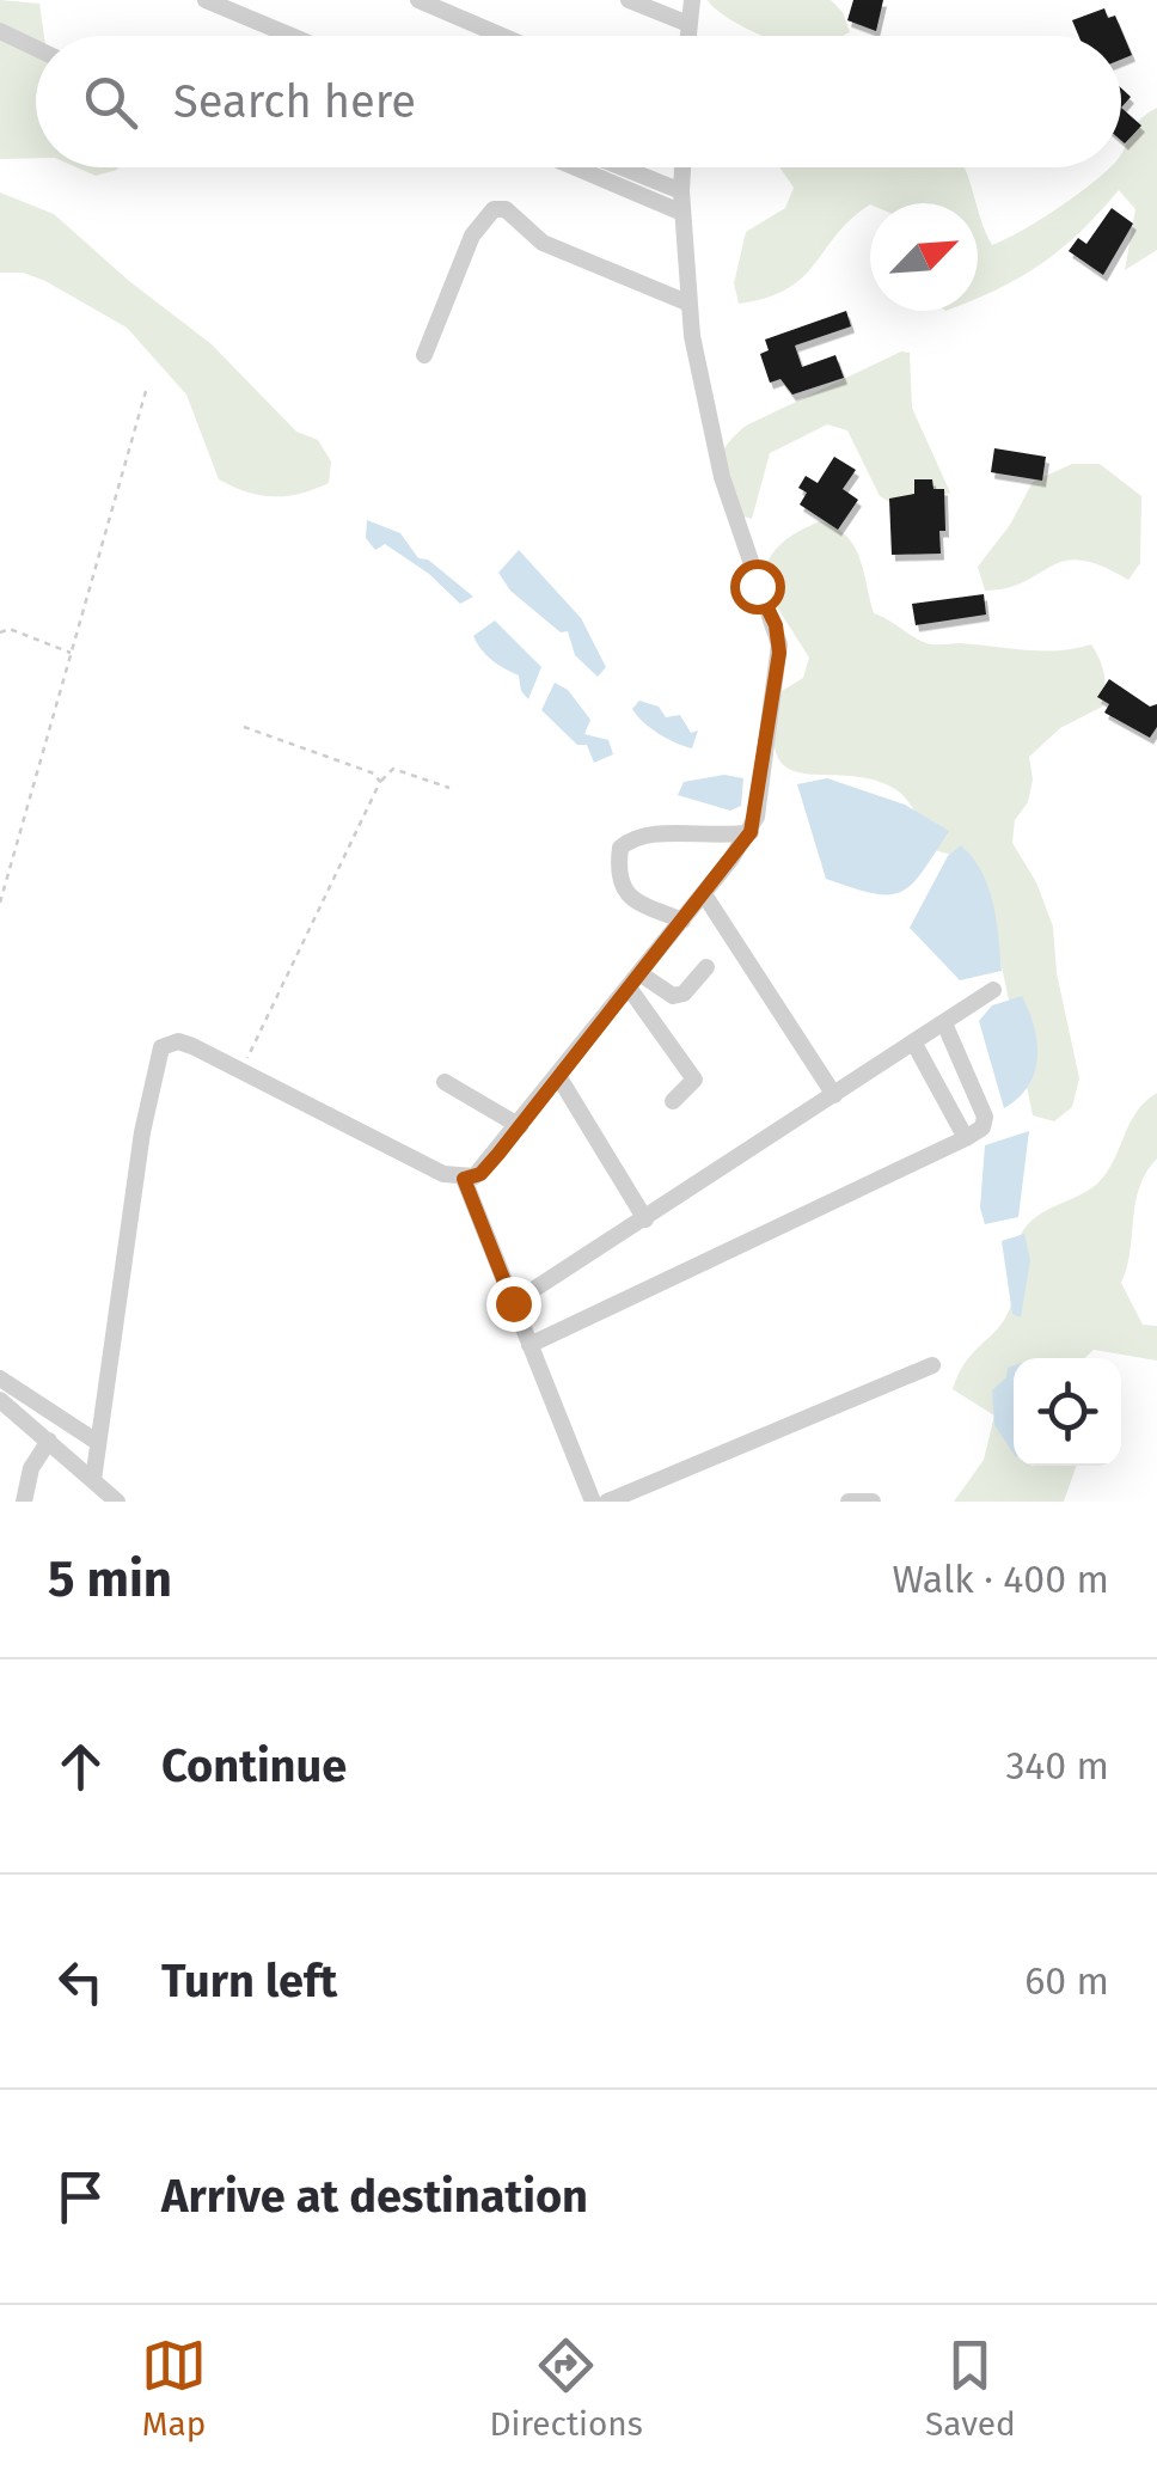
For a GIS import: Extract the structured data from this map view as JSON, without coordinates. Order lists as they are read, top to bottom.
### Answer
{
  "north": "top right",
  "page": {
    "search": "Search here",
    "heading": ["5 min", "Walk · 400 m"],
    "list": [
      ["Continue", "340 m"],
      ["Turn left", "60 m"],
      "Arrive at destination"
    ],
    "nav": ["Map", "Directions", "Saved"]
  }
}
